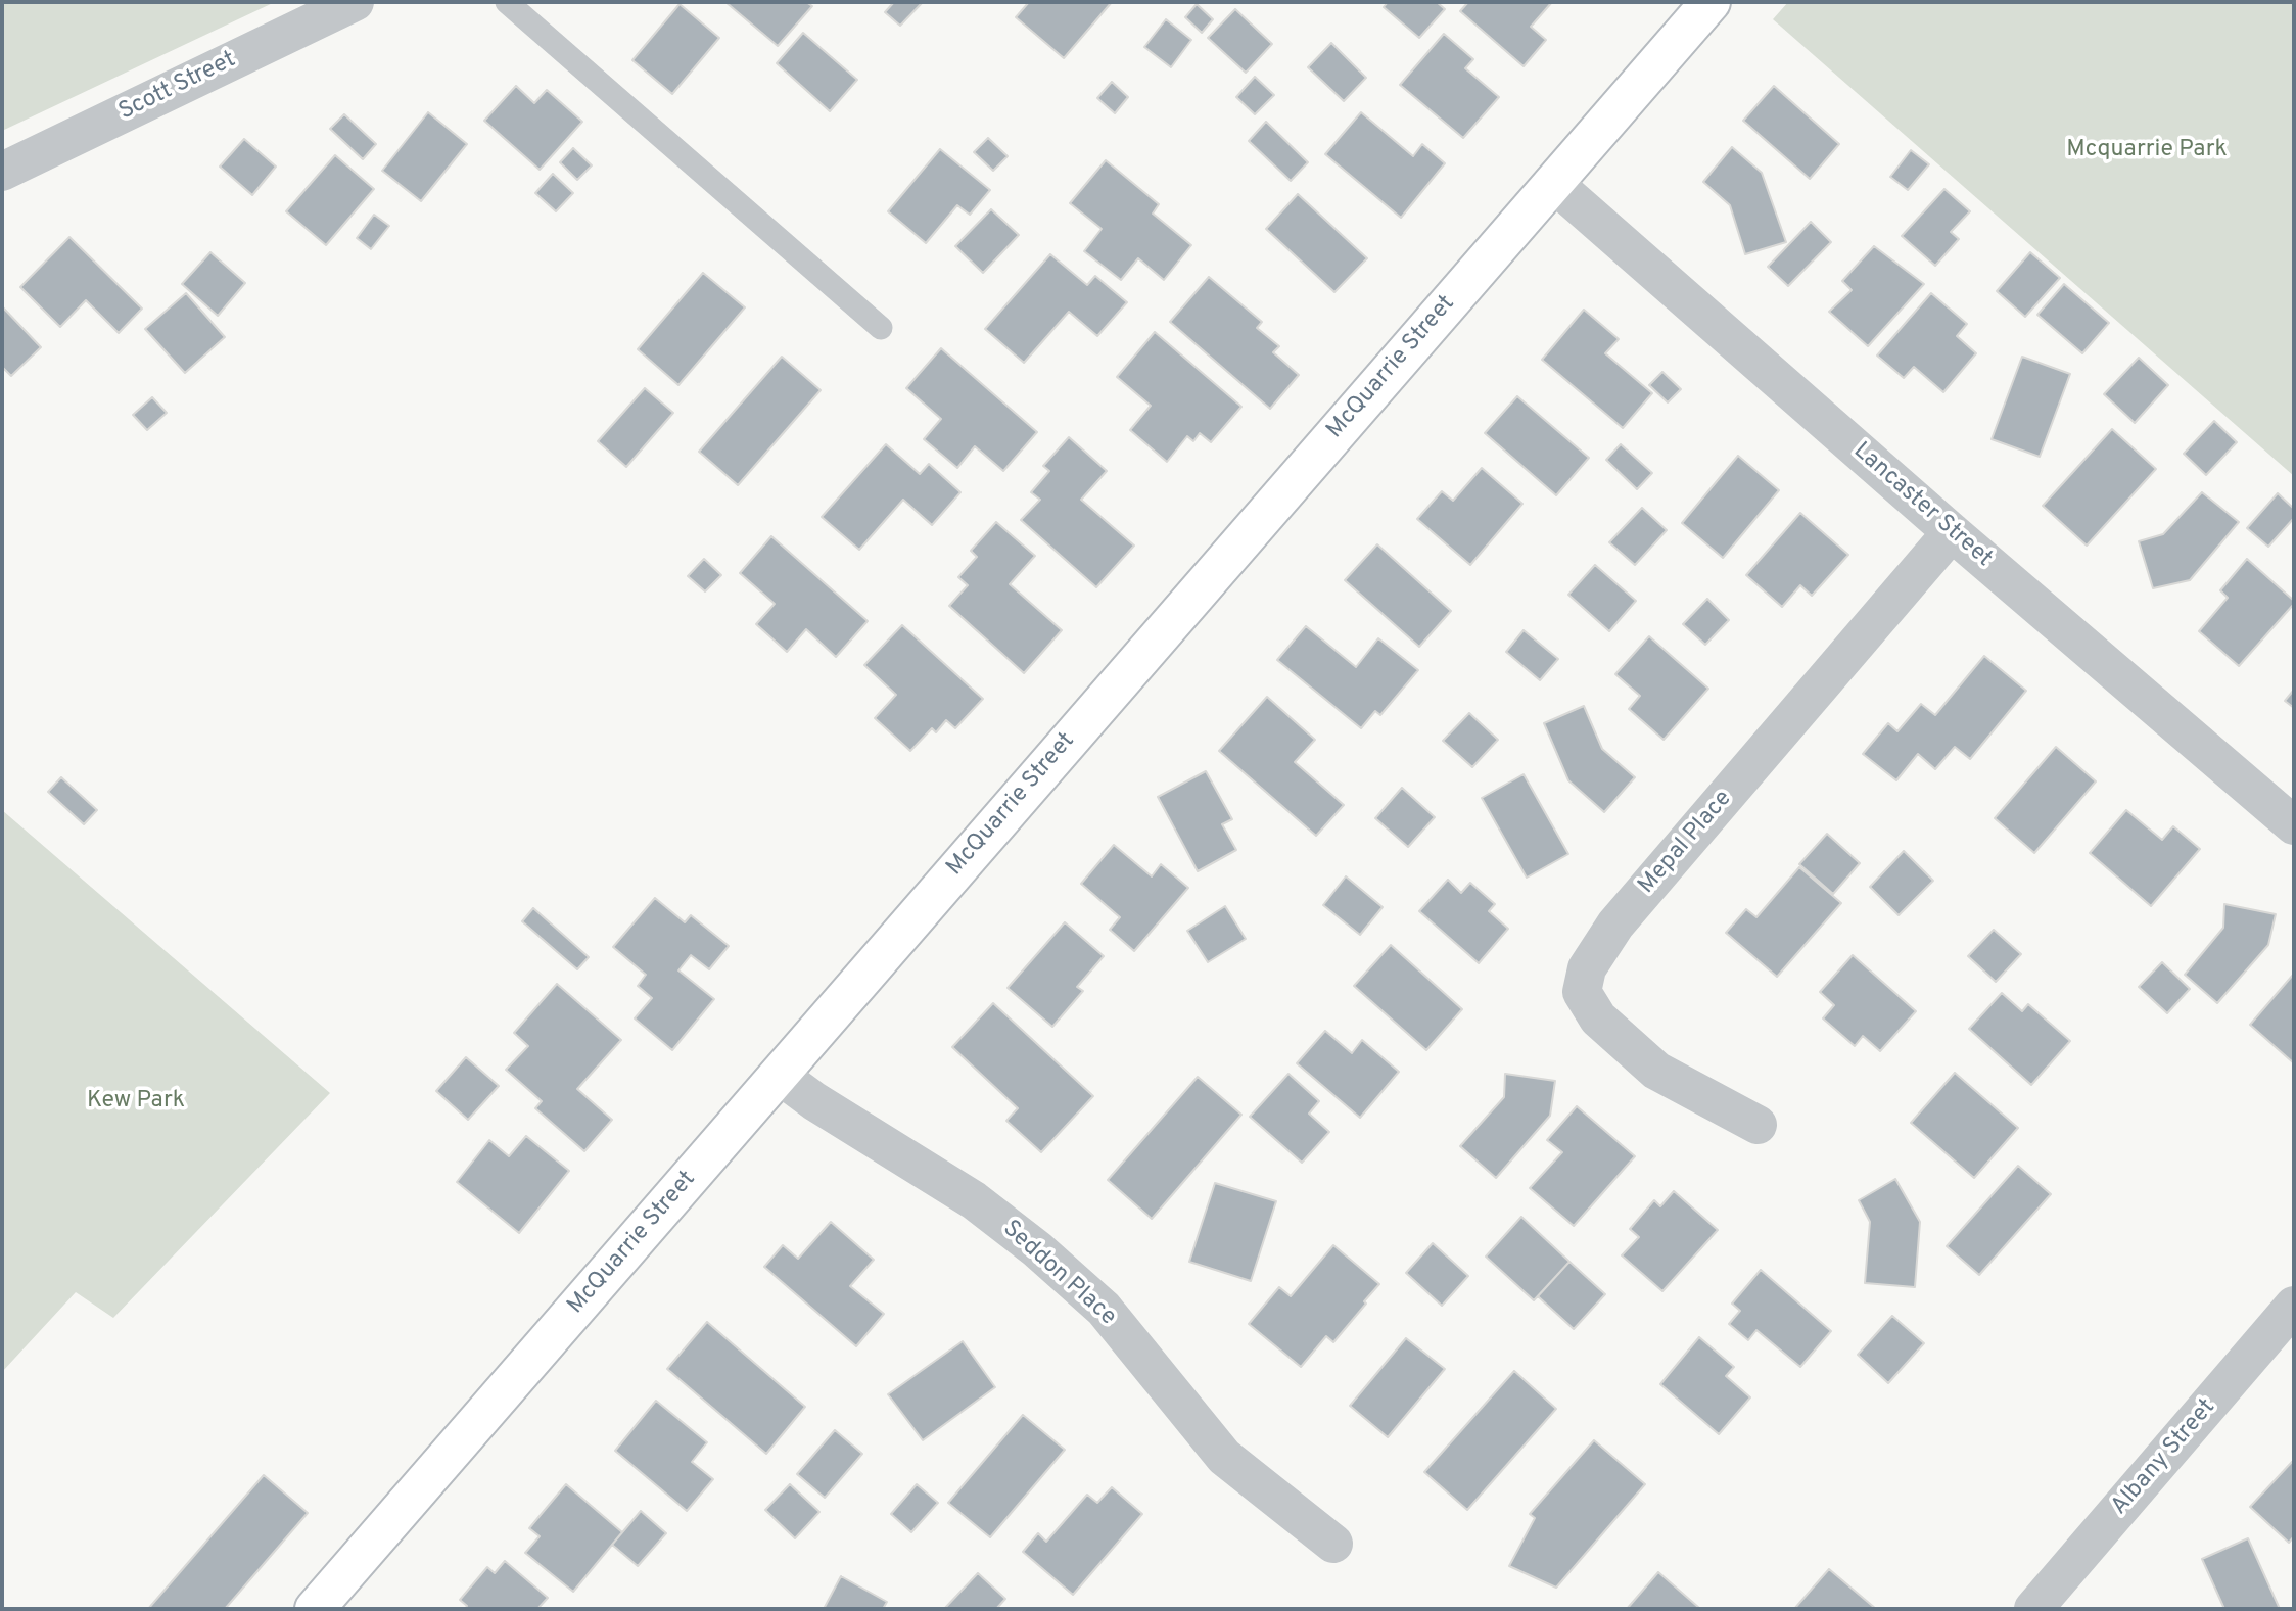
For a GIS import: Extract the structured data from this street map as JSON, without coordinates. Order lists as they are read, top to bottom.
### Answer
{
  "streets": {
    "main road": ["McQuarrie Street"],
    "street": [
      "Scott Street",
      "Lancaster Street",
      "Mepal Place",
      "Seddon Place",
      "Albany Street"
    ]
  },
  "crossings": [
    ["McQuarrie Street", "Lancaster Street"],
    ["McQuarrie Street", "Seddon Place"],
    ["Lancaster Street", "Mepal Place"]
  ],
  "parks": ["Mcquarrie Park", "Kew Park"]
}
